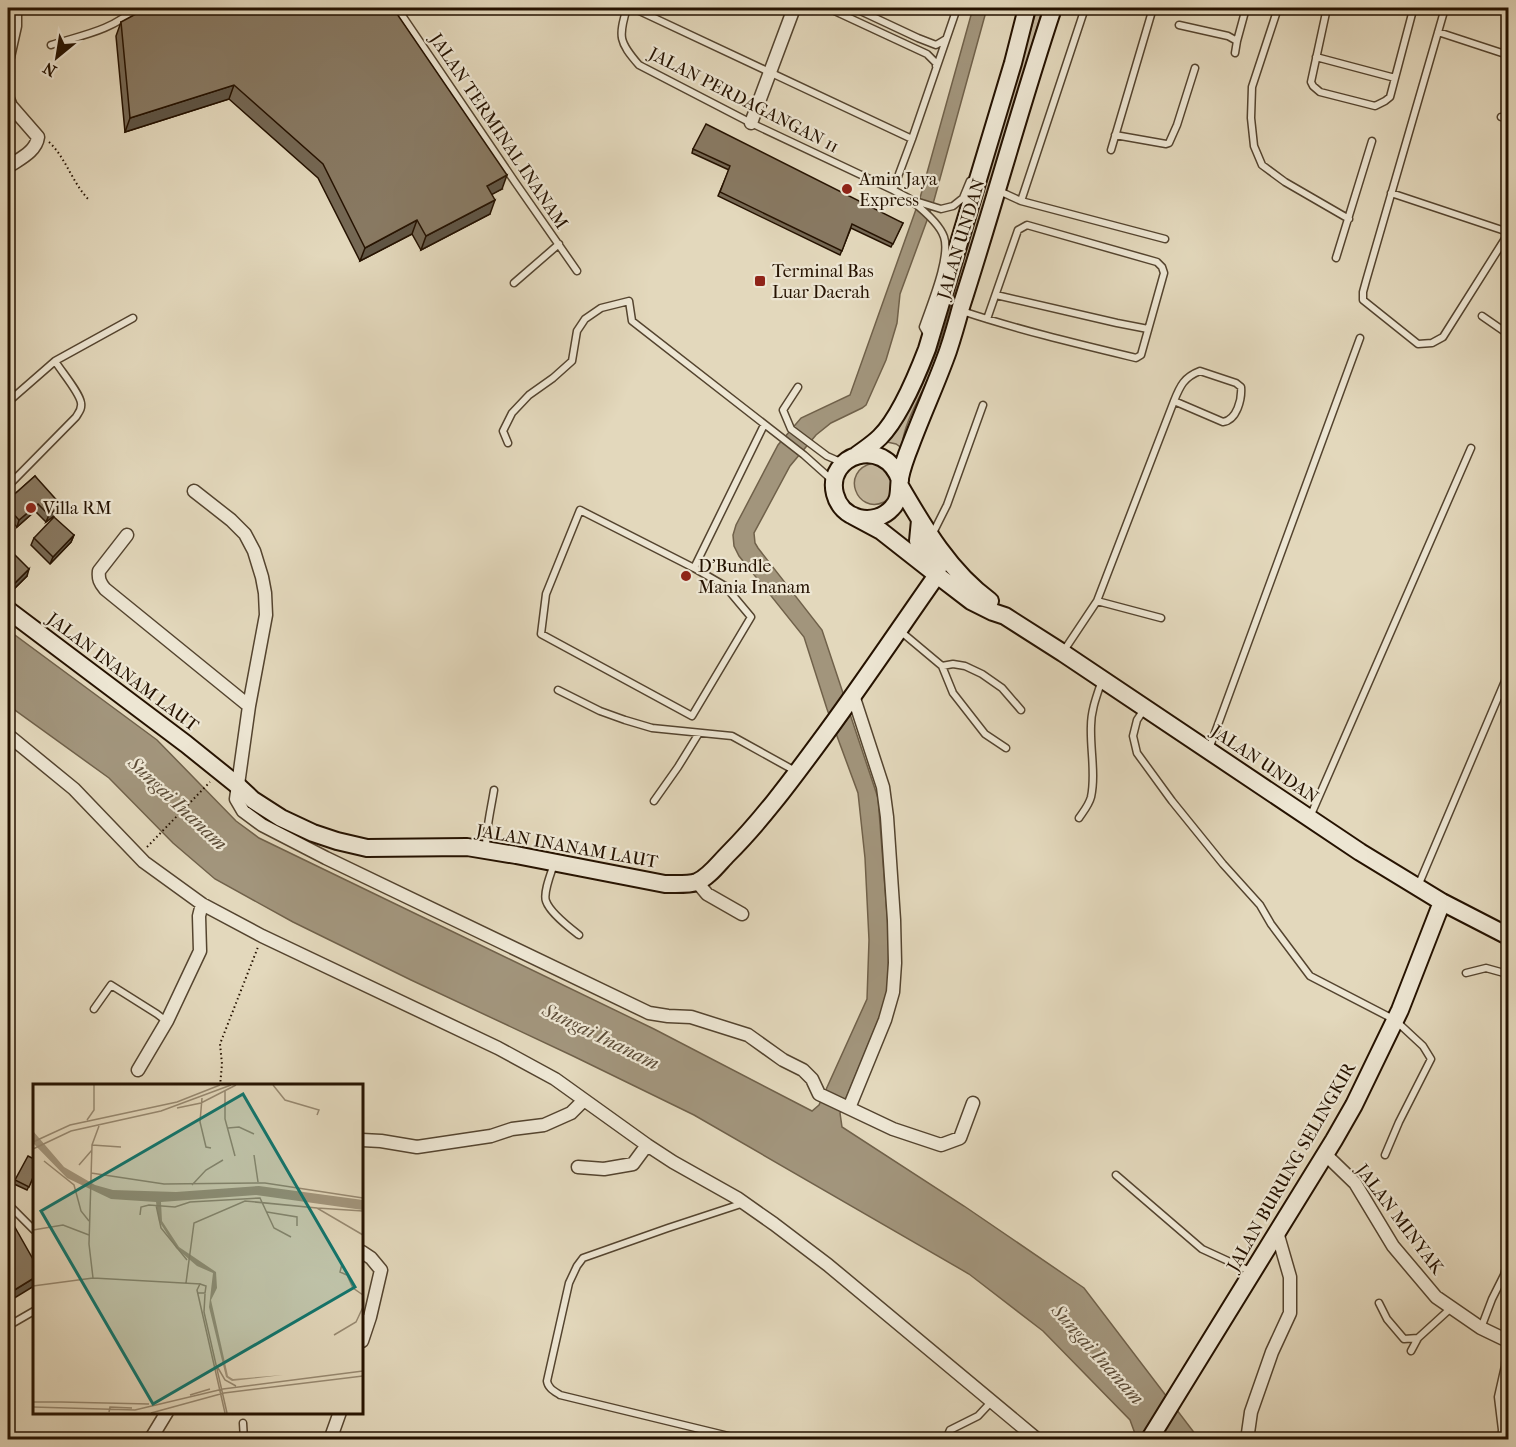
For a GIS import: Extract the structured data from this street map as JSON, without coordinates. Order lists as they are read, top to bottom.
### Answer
{
  "streets": {
    "street": [
      "JALAN UNDAN",
      "JALAN INANAM LAUT",
      "JALAN BURUNG SELINGKIR",
      "JALAN MINYAK"
    ],
    "lane": ["JALAN PERDAGANGAN 11", "JALAN TERMINAL INANAM"]
  },
  "crossings": [
    ["JALAN PERDAGANGAN 11", "JALAN UNDAN"],
    ["JALAN UNDAN", "JALAN BURUNG SELINGKIR"],
    ["JALAN BURUNG SELINGKIR", "JALAN MINYAK"]
  ],
  "water": ["Sungai Inanam"],
  "places": {
    "other": ["Amin Jaya Express", "Villa RM", "D'Bundle Mania Inanam"],
    "transit": ["Terminal Bas Luar Daerah"]
  },
  "north": "bottom left"
}
